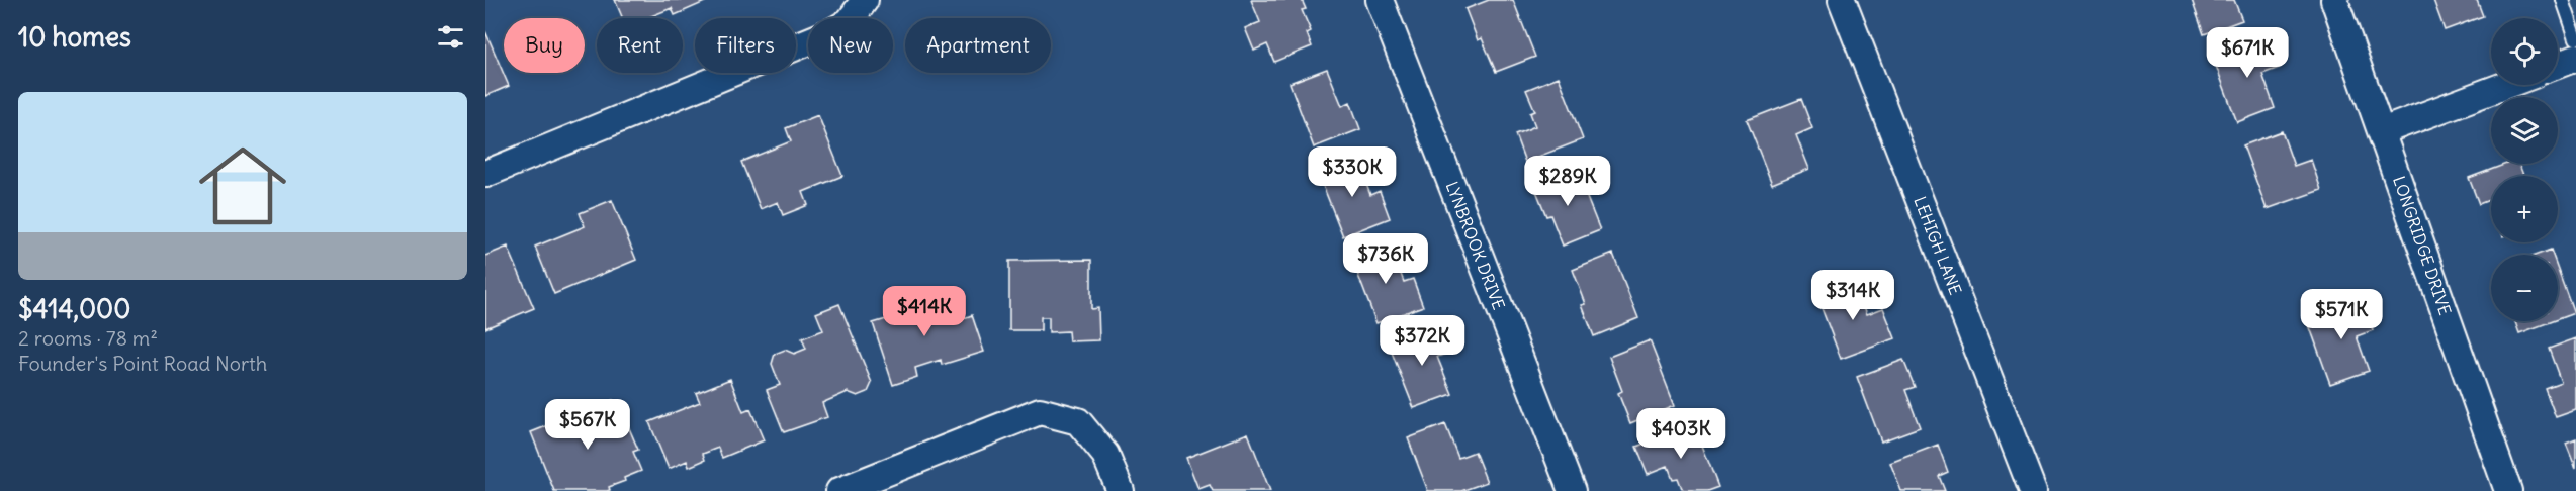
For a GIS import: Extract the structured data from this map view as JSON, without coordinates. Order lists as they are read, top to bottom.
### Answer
{
  "streets": {
    "street": ["LYNBROOK DRIVE", "LEHIGH LANE", "LONGRIDGE DRIVE"]
  },
  "page": {
    "heading": "10 homes",
    "map_buttons": ["+", "−"],
    "chip": [
      "Buy",
      "Rent",
      "Filters",
      "New",
      "Apartment"
    ],
    "price": [
      "$671K",
      "$330K",
      "$289K",
      "$736K",
      "$314K",
      "$414K",
      "$571K",
      "$372K",
      "$567K",
      "$403K"
    ],
    "list": [
      {
        "name": "$414,000",
        "note": "2 rooms · 78 m² · Founder's Point Road North"
      }
    ]
  }
}
